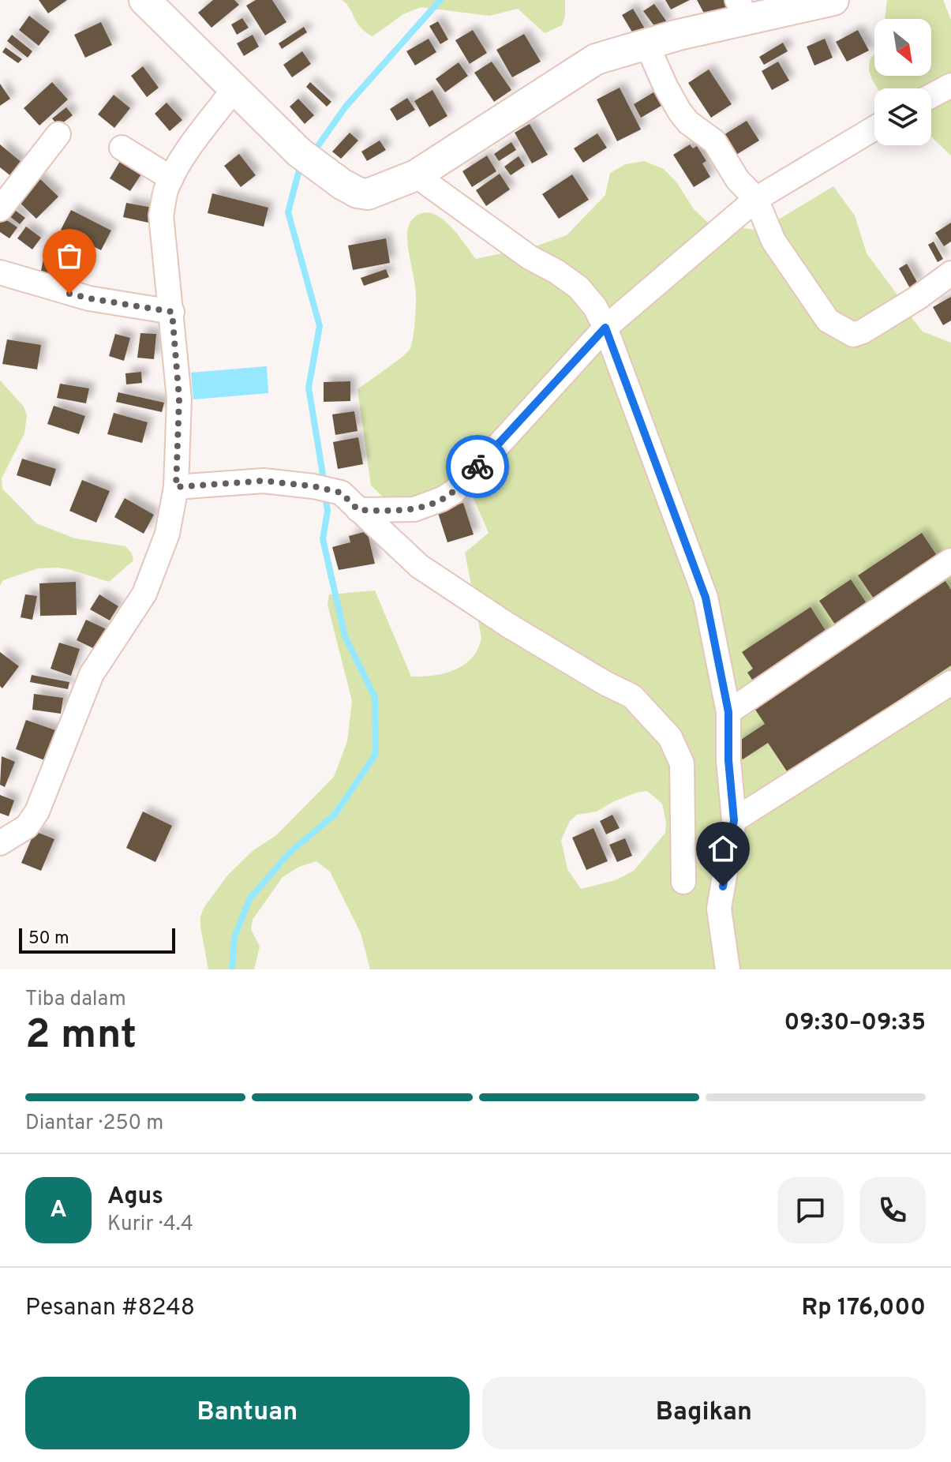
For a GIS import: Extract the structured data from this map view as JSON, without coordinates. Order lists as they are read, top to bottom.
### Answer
{
  "scale_bar": "50 m",
  "north": "bottom right",
  "page": {
    "scale": "50 m",
    "heading": ["2 mnt", "Tiba dalam", "09:30–09:35"],
    "panel": [
      "Agus",
      "Kurir · 4.4",
      "Pesanan #8248",
      "Rp 176,000"
    ],
    "bar": "Diantar · 250 m",
    "round": "A",
    "buttons": ["Bantuan", "Bagikan"]
  }
}
